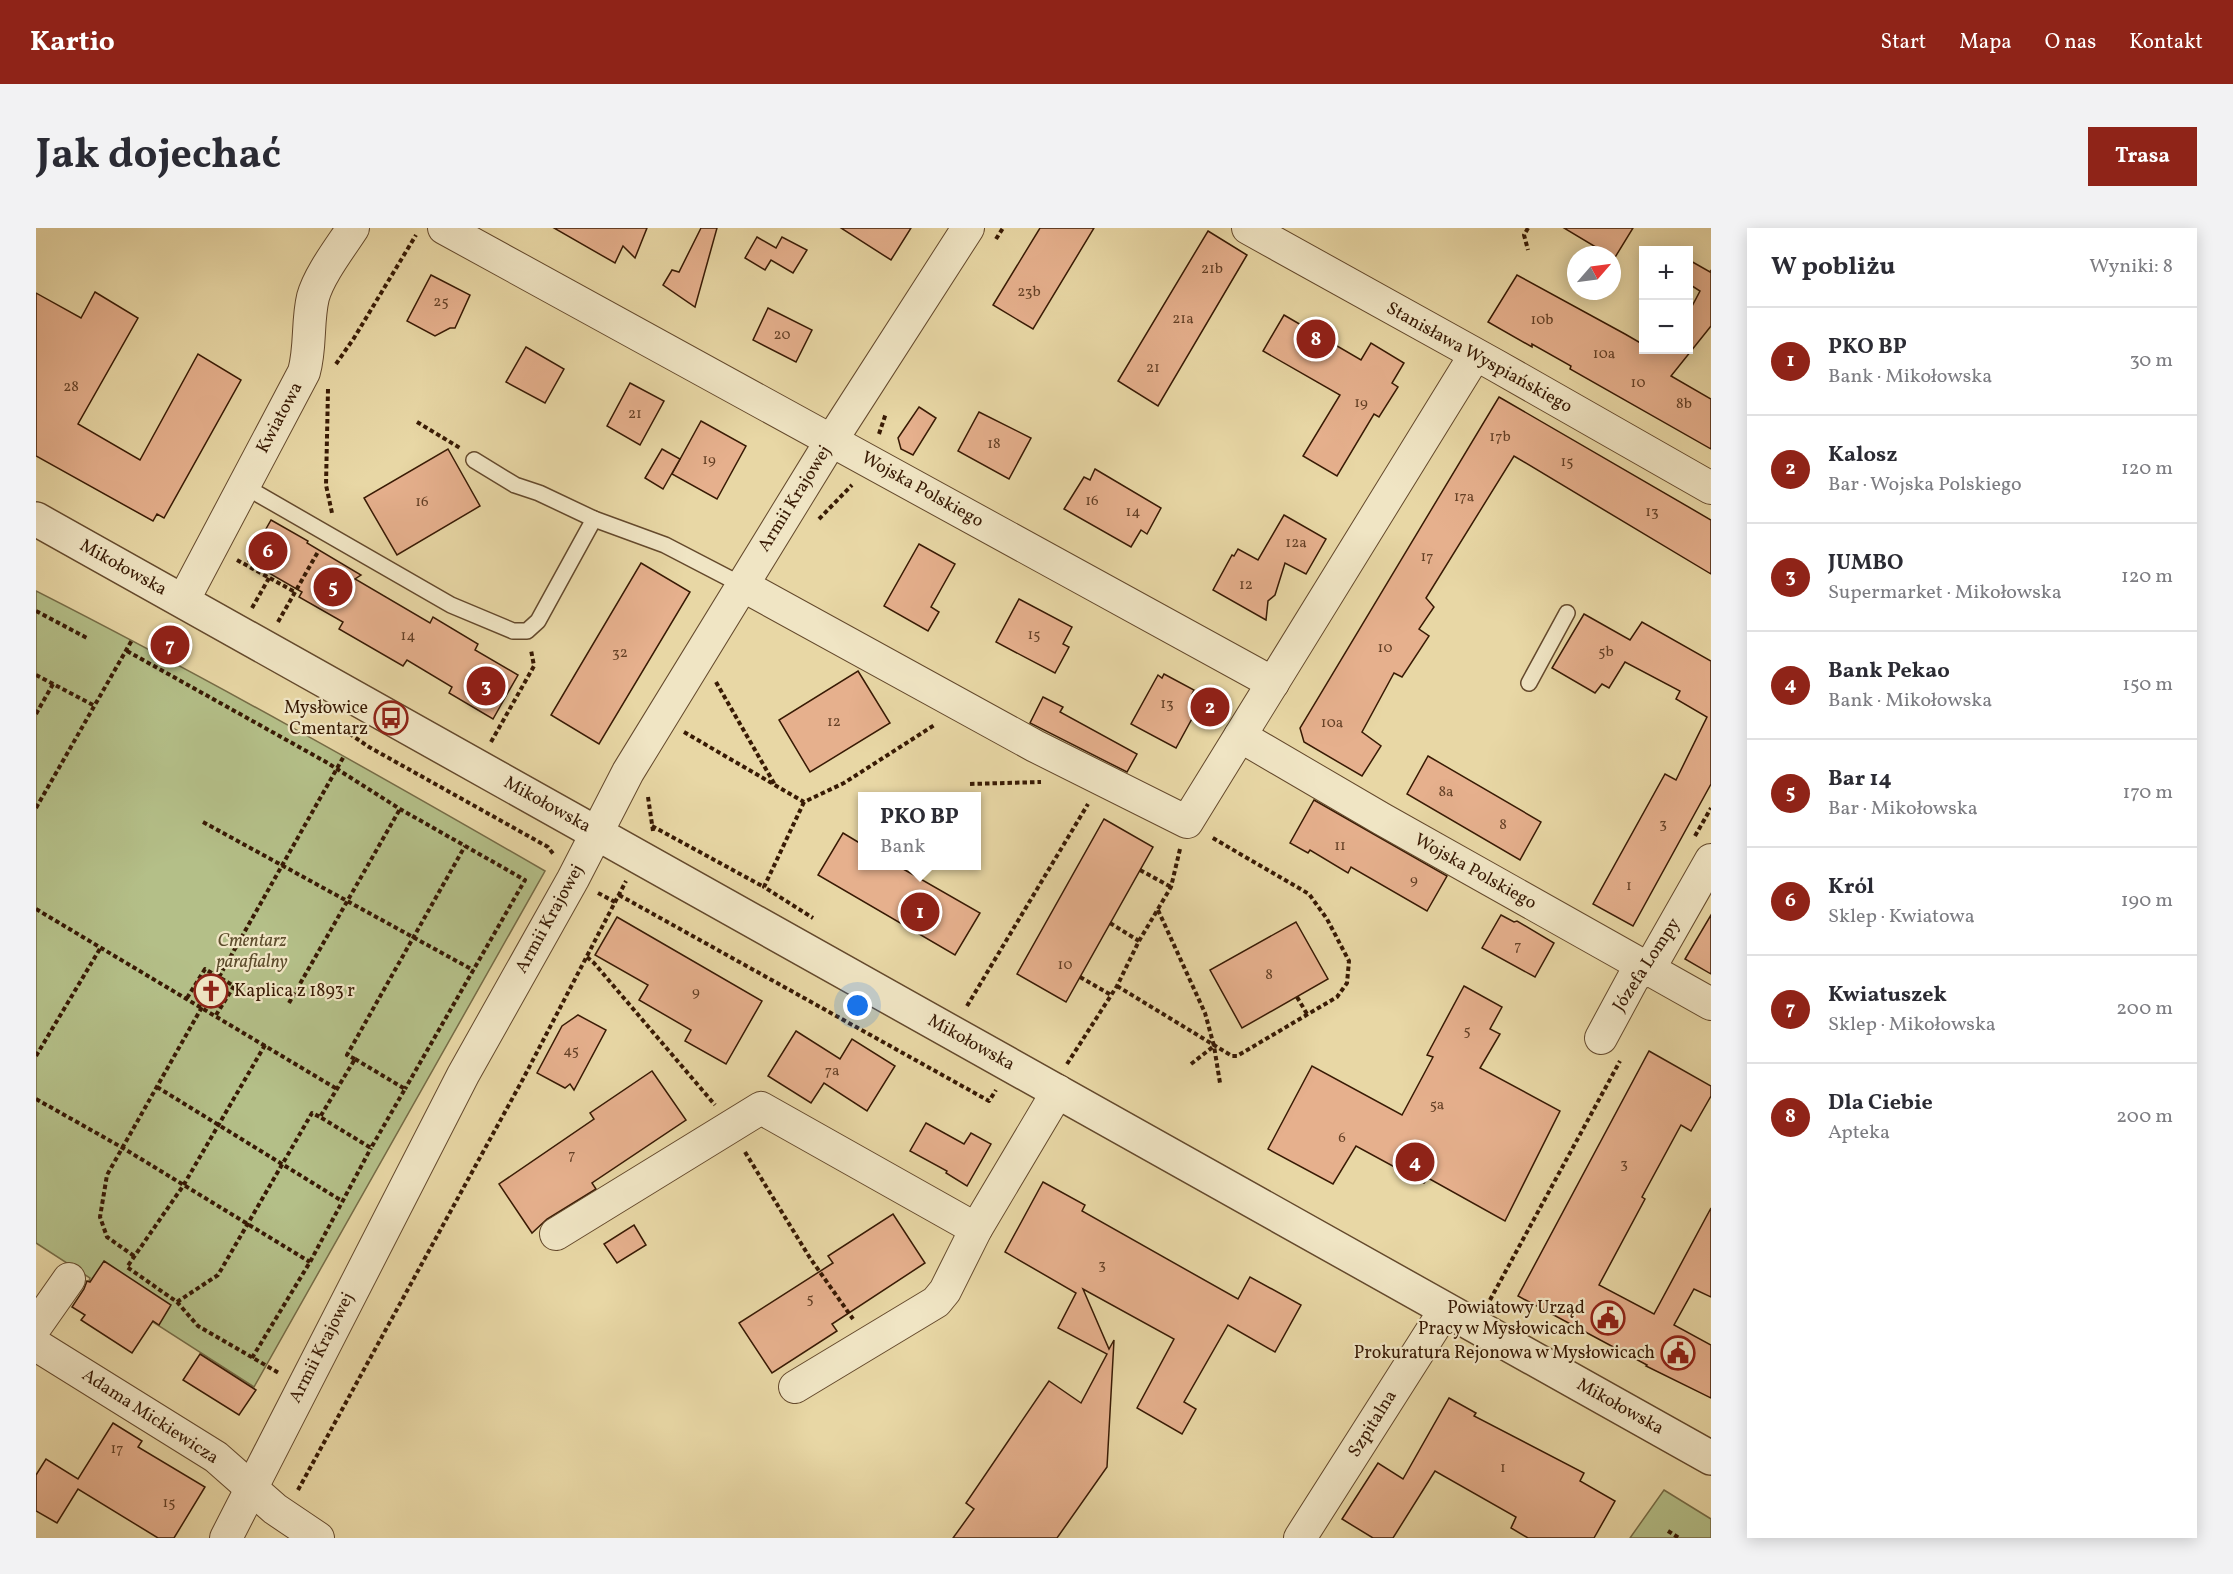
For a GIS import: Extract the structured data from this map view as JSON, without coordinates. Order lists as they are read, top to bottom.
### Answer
{
  "streets": {
    "street": [
      "Stanisława Wyspiańskiego",
      "Kwiatowa",
      "Wojska Polskiego",
      "Armii Krajowej",
      "Mikołowska",
      "Józefa Lompy",
      "Adama Mickiewicza",
      "Szpitalna"
    ]
  },
  "crossings": [
    ["Kwiatowa", "Mikołowska"],
    ["Wojska Polskiego", "Armii Krajowej"],
    ["Wojska Polskiego", "Józefa Lompy"],
    ["Armii Krajowej", "Mikołowska"],
    ["Armii Krajowej", "Adama Mickiewicza"],
    ["Mikołowska", "Szpitalna"]
  ],
  "parks": ["Cmentarz parafialny"],
  "places": {
    "bus stop": ["Mysłowice Cmentarz"],
    "church": ["Kaplica z 1893 r"],
    "public building": ["Powiatowy Urząd Pracy w Mysłowicach", "Prokuratura Rejonowa w Mysłowicach"]
  },
  "house_numbers": [
    "21b",
    "23b",
    "25",
    "21a",
    "10b",
    "20",
    "10a",
    "21",
    "10",
    "28",
    "19",
    "8b",
    "21",
    "17b",
    "18",
    "19",
    "15",
    "17a",
    "16",
    "16",
    "14",
    "13",
    "12a",
    "17",
    "12",
    "15",
    "14",
    "10",
    "5b",
    "32",
    "13",
    "12",
    "10a",
    "8a",
    "3",
    "8",
    "11",
    "9",
    "1",
    "7",
    "10",
    "8",
    "9",
    "5",
    "45",
    "7a",
    "5a",
    "6",
    "7",
    "3",
    "3",
    "5",
    "17",
    "1",
    "15"
  ],
  "north": "top right",
  "page": {
    "header": "Kartio",
    "nav": [
      "Start",
      "Mapa",
      "O nas",
      "Kontakt"
    ],
    "title": "Jak dojechać",
    "buttons": "Trasa",
    "heading": ["W pobliżu", "Wyniki: 8"],
    "map_buttons": ["+", "−"],
    "list": [
      {
        "mark": "1",
        "name": "PKO BP",
        "note": "Bank · Mikołowska",
        "value": "30 m"
      },
      {
        "mark": "2",
        "name": "Kalosz",
        "note": "Bar · Wojska Polskiego",
        "value": "120 m"
      },
      {
        "mark": "3",
        "name": "JUMBO",
        "note": "Supermarket · Mikołowska",
        "value": "120 m"
      },
      {
        "mark": "4",
        "name": "Bank Pekao",
        "note": "Bank · Mikołowska",
        "value": "150 m"
      },
      {
        "mark": "5",
        "name": "Bar 14",
        "note": "Bar · Mikołowska",
        "value": "170 m"
      },
      {
        "mark": "6",
        "name": "Król",
        "note": "Sklep · Kwiatowa",
        "value": "190 m"
      },
      {
        "mark": "7",
        "name": "Kwiatuszek",
        "note": "Sklep · Mikołowska",
        "value": "200 m"
      },
      {
        "mark": "8",
        "name": "Dla Ciebie",
        "note": "Apteka",
        "value": "200 m"
      }
    ],
    "pins": [
      "8",
      "6",
      "5",
      "7",
      "3",
      "2",
      "1",
      "4"
    ],
    "popup": ["PKO BP", "Bank"]
  }
}
